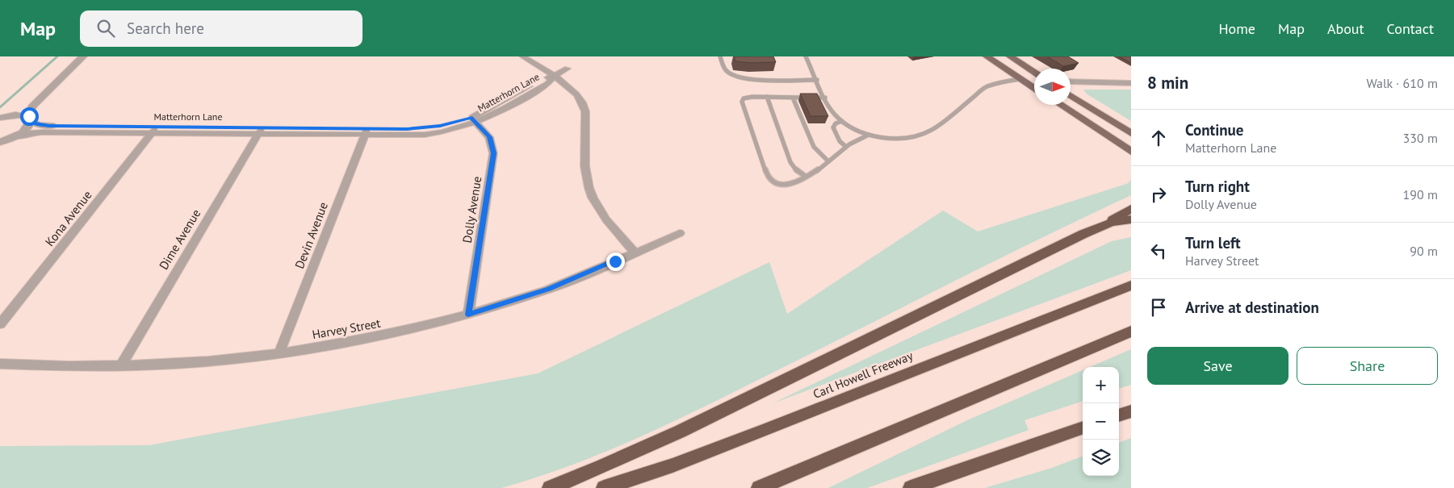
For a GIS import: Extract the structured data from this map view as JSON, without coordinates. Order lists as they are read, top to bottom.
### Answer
{
  "streets": {
    "highway": ["Carl Howell Freeway"],
    "street": [
      "Matterhorn Lane",
      "Dolly Avenue",
      "Kona Avenue",
      "Devin Avenue",
      "Dime Avenue",
      "Harvey Street"
    ]
  },
  "crossings": [
    ["Matterhorn Lane", "Dolly Avenue"],
    ["Matterhorn Lane", "Kona Avenue"],
    ["Matterhorn Lane", "Devin Avenue"],
    ["Matterhorn Lane", "Dime Avenue"],
    ["Dolly Avenue", "Harvey Street"],
    ["Devin Avenue", "Harvey Street"],
    ["Dime Avenue", "Harvey Street"]
  ],
  "north": "right",
  "page": {
    "header": "Map",
    "search": "Search here",
    "nav": [
      "Home",
      "Map",
      "About",
      "Contact"
    ],
    "heading": ["8 min", "Walk · 610 m"],
    "list": [
      ["Continue", "Matterhorn Lane", "330 m"],
      ["Turn right", "Dolly Avenue", "190 m"],
      ["Turn left", "Harvey Street", "90 m"],
      "Arrive at destination"
    ],
    "buttons": ["Save", "Share"],
    "map_buttons": ["+", "−"]
  }
}
